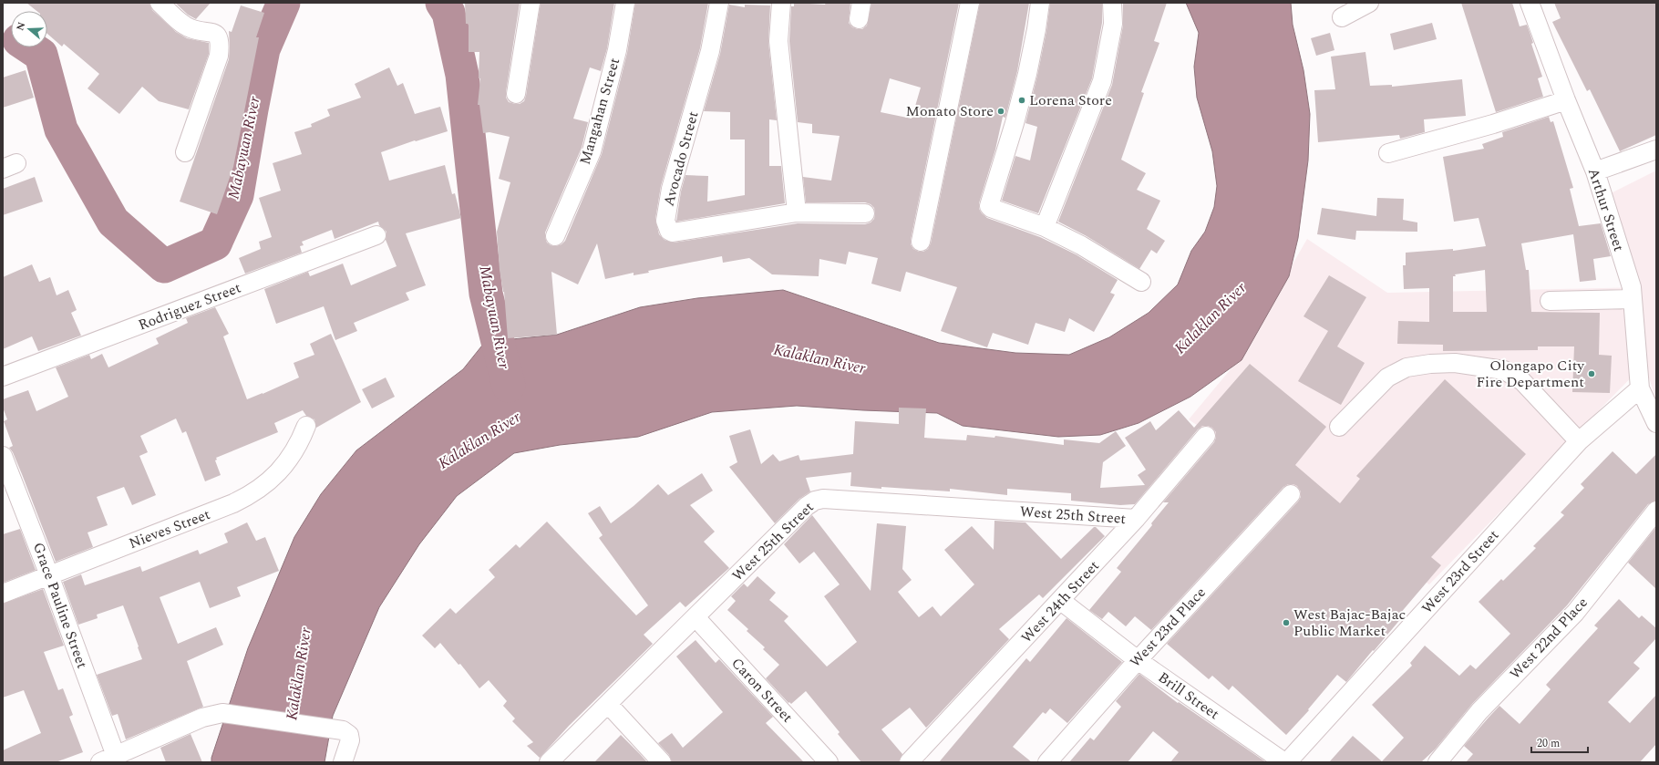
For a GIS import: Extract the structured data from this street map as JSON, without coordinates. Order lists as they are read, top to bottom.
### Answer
{
  "streets": {
    "street": [
      "Mangahan Street",
      "Avocado Street",
      "Arthur Street",
      "Rodriguez Street",
      "West 25th Street",
      "Nieves Street",
      "West 23rd Street",
      "West 24th Street",
      "Grace Pauline Street",
      "West 23rd Place",
      "West 22nd Place",
      "Caron Street",
      "Brill Street"
    ]
  },
  "crossings": [
    ["Arthur Street", "West 23rd Street"],
    ["West 25th Street", "West 24th Street"],
    ["West 25th Street", "Caron Street"],
    ["Nieves Street", "Grace Pauline Street"],
    ["West 24th Street", "Brill Street"],
    ["West 23rd Place", "Brill Street"]
  ],
  "water": ["Mabayuan River", "Kalaklan River"],
  "places": [
    "Lorena Store",
    "Monato Store",
    "Olongapo City Fire Department",
    "West Bajac-Bajac Public Market"
  ],
  "scale_bar": "20 m",
  "north": "left"
}
